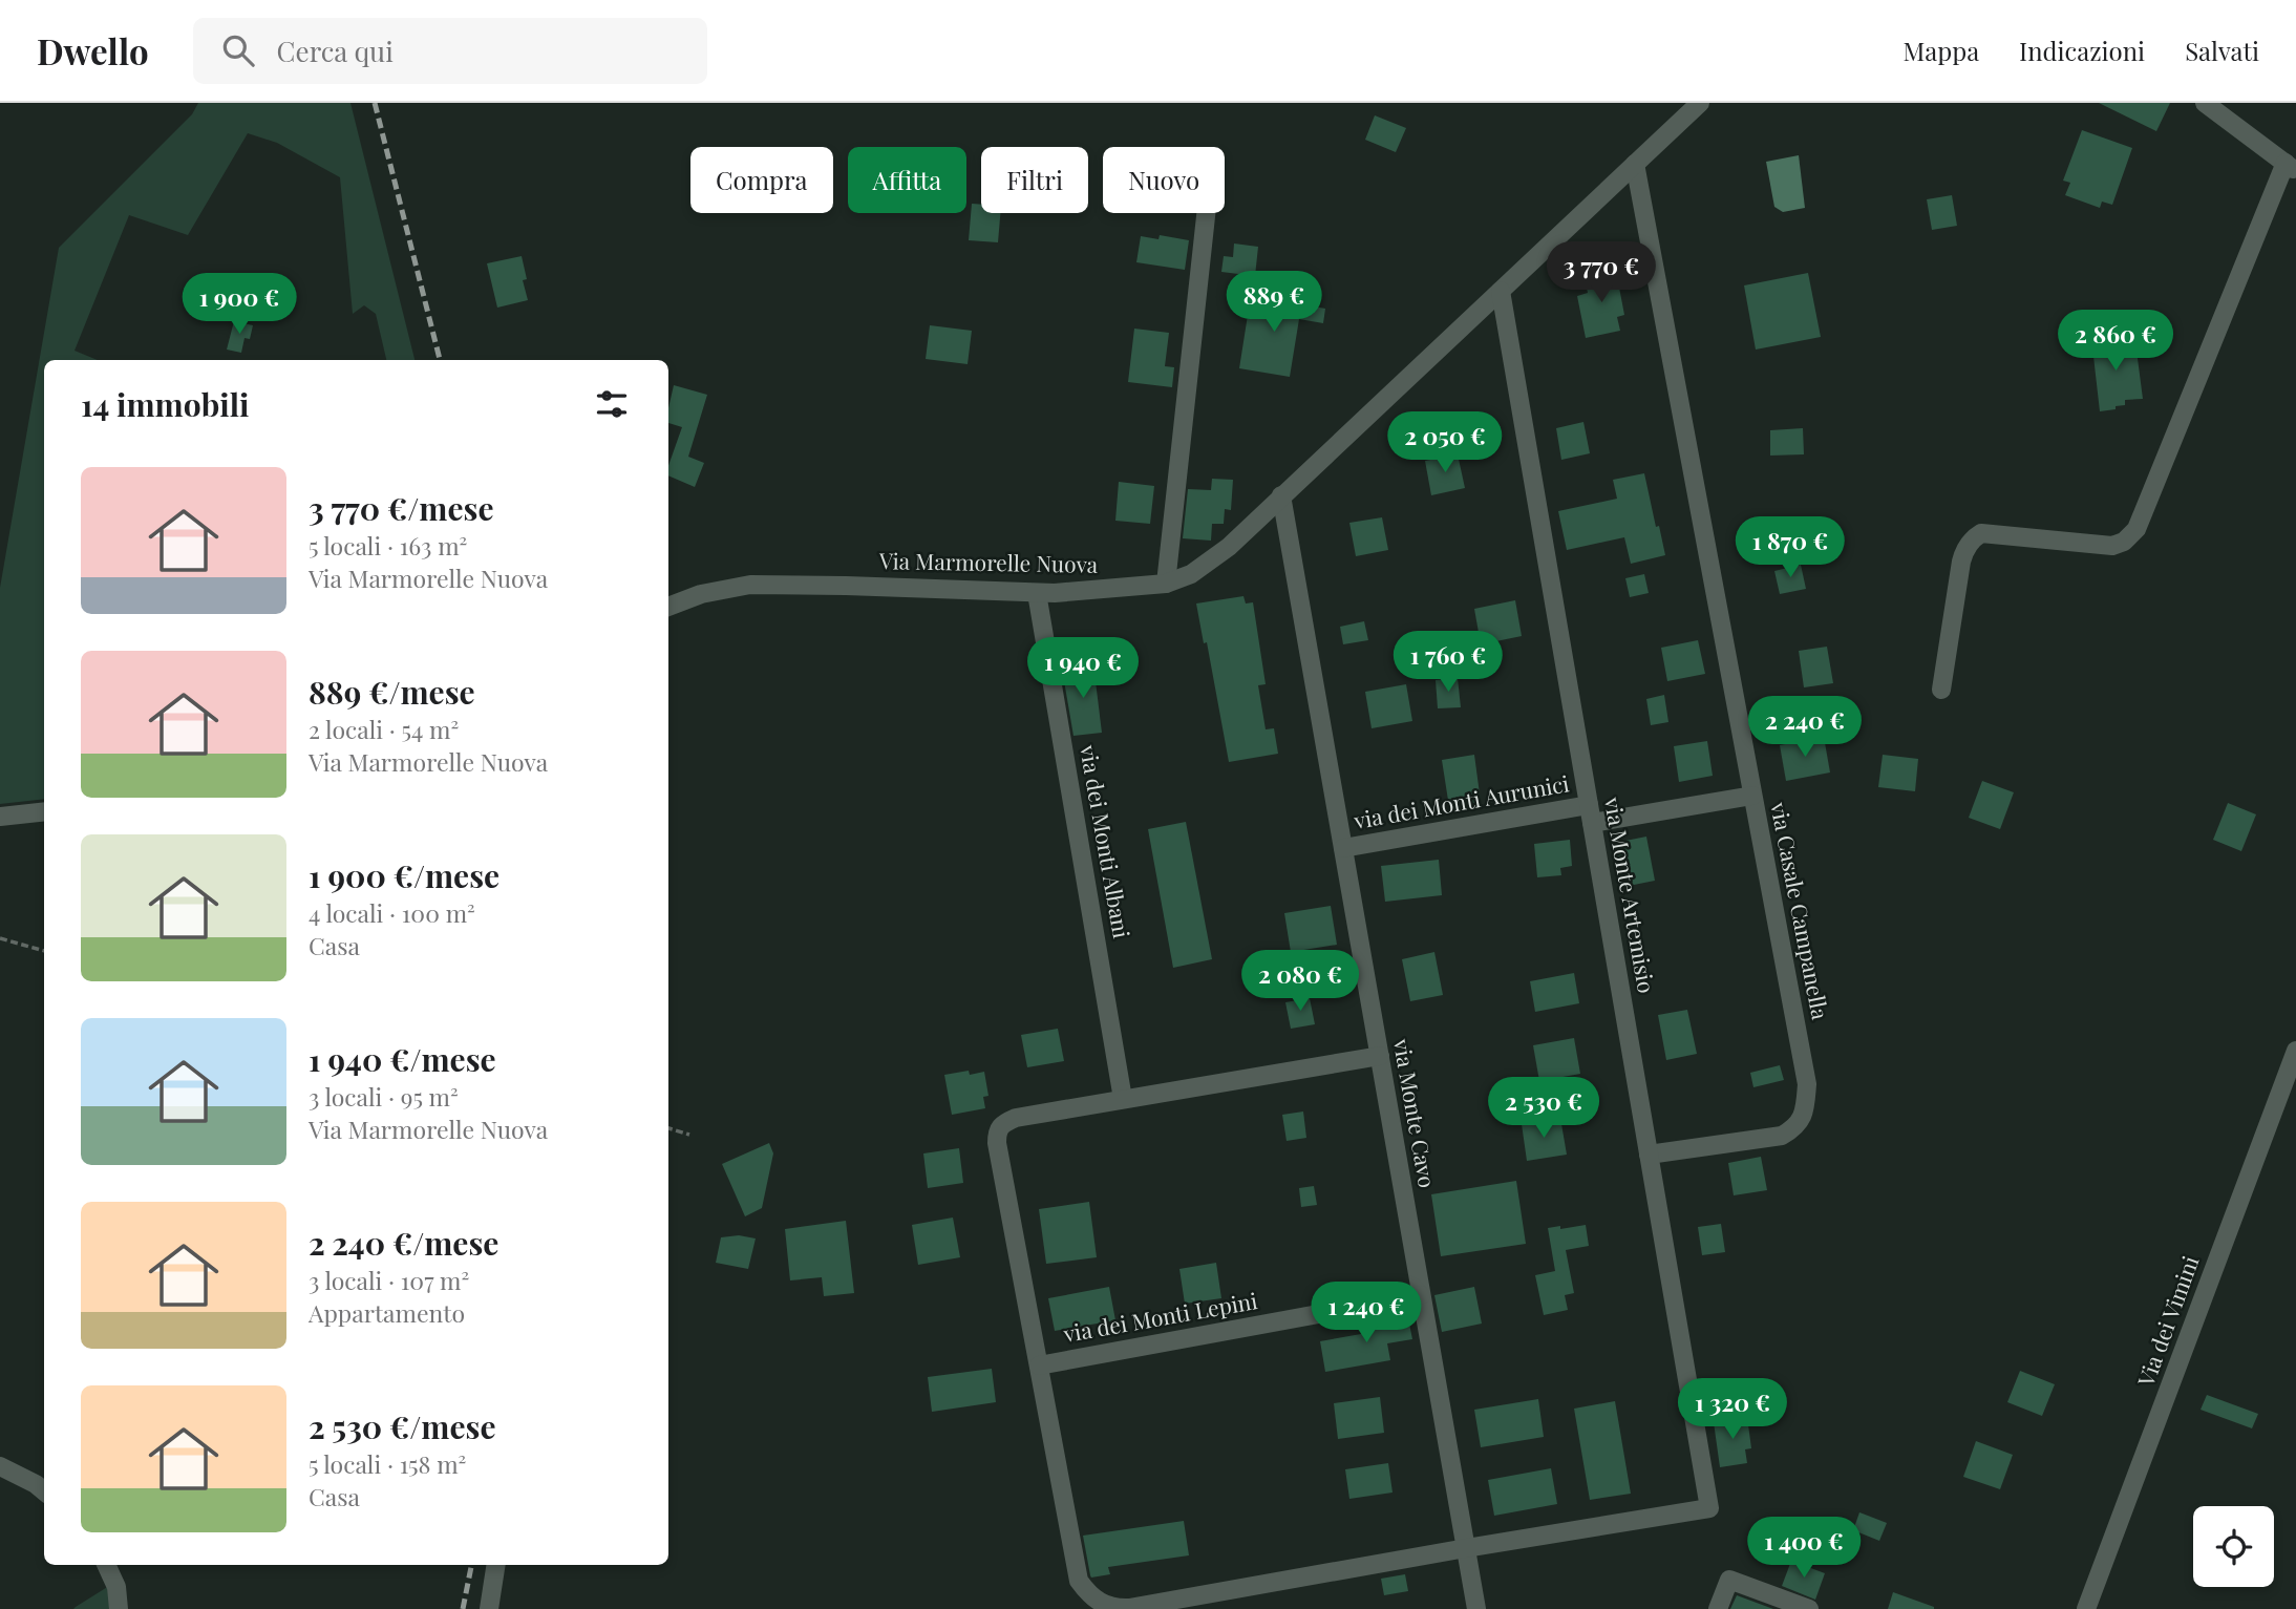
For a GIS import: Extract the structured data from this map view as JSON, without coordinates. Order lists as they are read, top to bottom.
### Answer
{
  "streets": {
    "street": [
      "Via Marmorelle Nuova",
      "via dei Monti Aurunici",
      "via dei Monti Albani",
      "via Monte Artemisio",
      "via Casale Campanella",
      "via Monte Cavo",
      "via dei Monti Lepini",
      "Via dei Vimini"
    ]
  },
  "crossings": [
    ["Via Marmorelle Nuova", "via dei Monti Albani"],
    ["Via Marmorelle Nuova", "via Monte Artemisio"],
    ["Via Marmorelle Nuova", "via Casale Campanella"],
    ["Via Marmorelle Nuova", "via Monte Cavo"],
    ["via dei Monti Aurunici", "via Monte Artemisio"],
    ["via dei Monti Aurunici", "via Casale Campanella"],
    ["via dei Monti Aurunici", "via Monte Cavo"],
    ["via Monte Artemisio", "via Casale Campanella"],
    ["via Monte Artemisio", "via Monte Cavo"],
    ["via Monte Cavo", "via dei Monti Lepini"]
  ],
  "page": {
    "header": "Dwello",
    "search": "Cerca qui",
    "nav": ["Mappa", "Indicazioni", "Salvati"],
    "chip": [
      "Compra",
      "Affitta",
      "Filtri",
      "Nuovo"
    ],
    "price": [
      "3 770 €",
      "889 €",
      "1 900 €",
      "2 860 €",
      "2 050 €",
      "1 870 €",
      "1 760 €",
      "1 940 €",
      "2 240 €",
      "2 080 €",
      "2 530 €",
      "1 240 €",
      "1 320 €",
      "1 400 €"
    ],
    "heading": "14 immobili",
    "list": [
      {
        "name": "3 770 €/mese",
        "note": "5 locali · 163 m² · Via Marmorelle Nuova"
      },
      {
        "name": "889 €/mese",
        "note": "2 locali · 54 m² · Via Marmorelle Nuova"
      },
      {
        "name": "1 900 €/mese",
        "note": "4 locali · 100 m² · Casa"
      },
      {
        "name": "1 940 €/mese",
        "note": "3 locali · 95 m² · Via Marmorelle Nuova"
      },
      {
        "name": "2 240 €/mese",
        "note": "3 locali · 107 m² · Appartamento"
      },
      {
        "name": "2 530 €/mese",
        "note": "5 locali · 158 m² · Casa"
      }
    ]
  }
}
